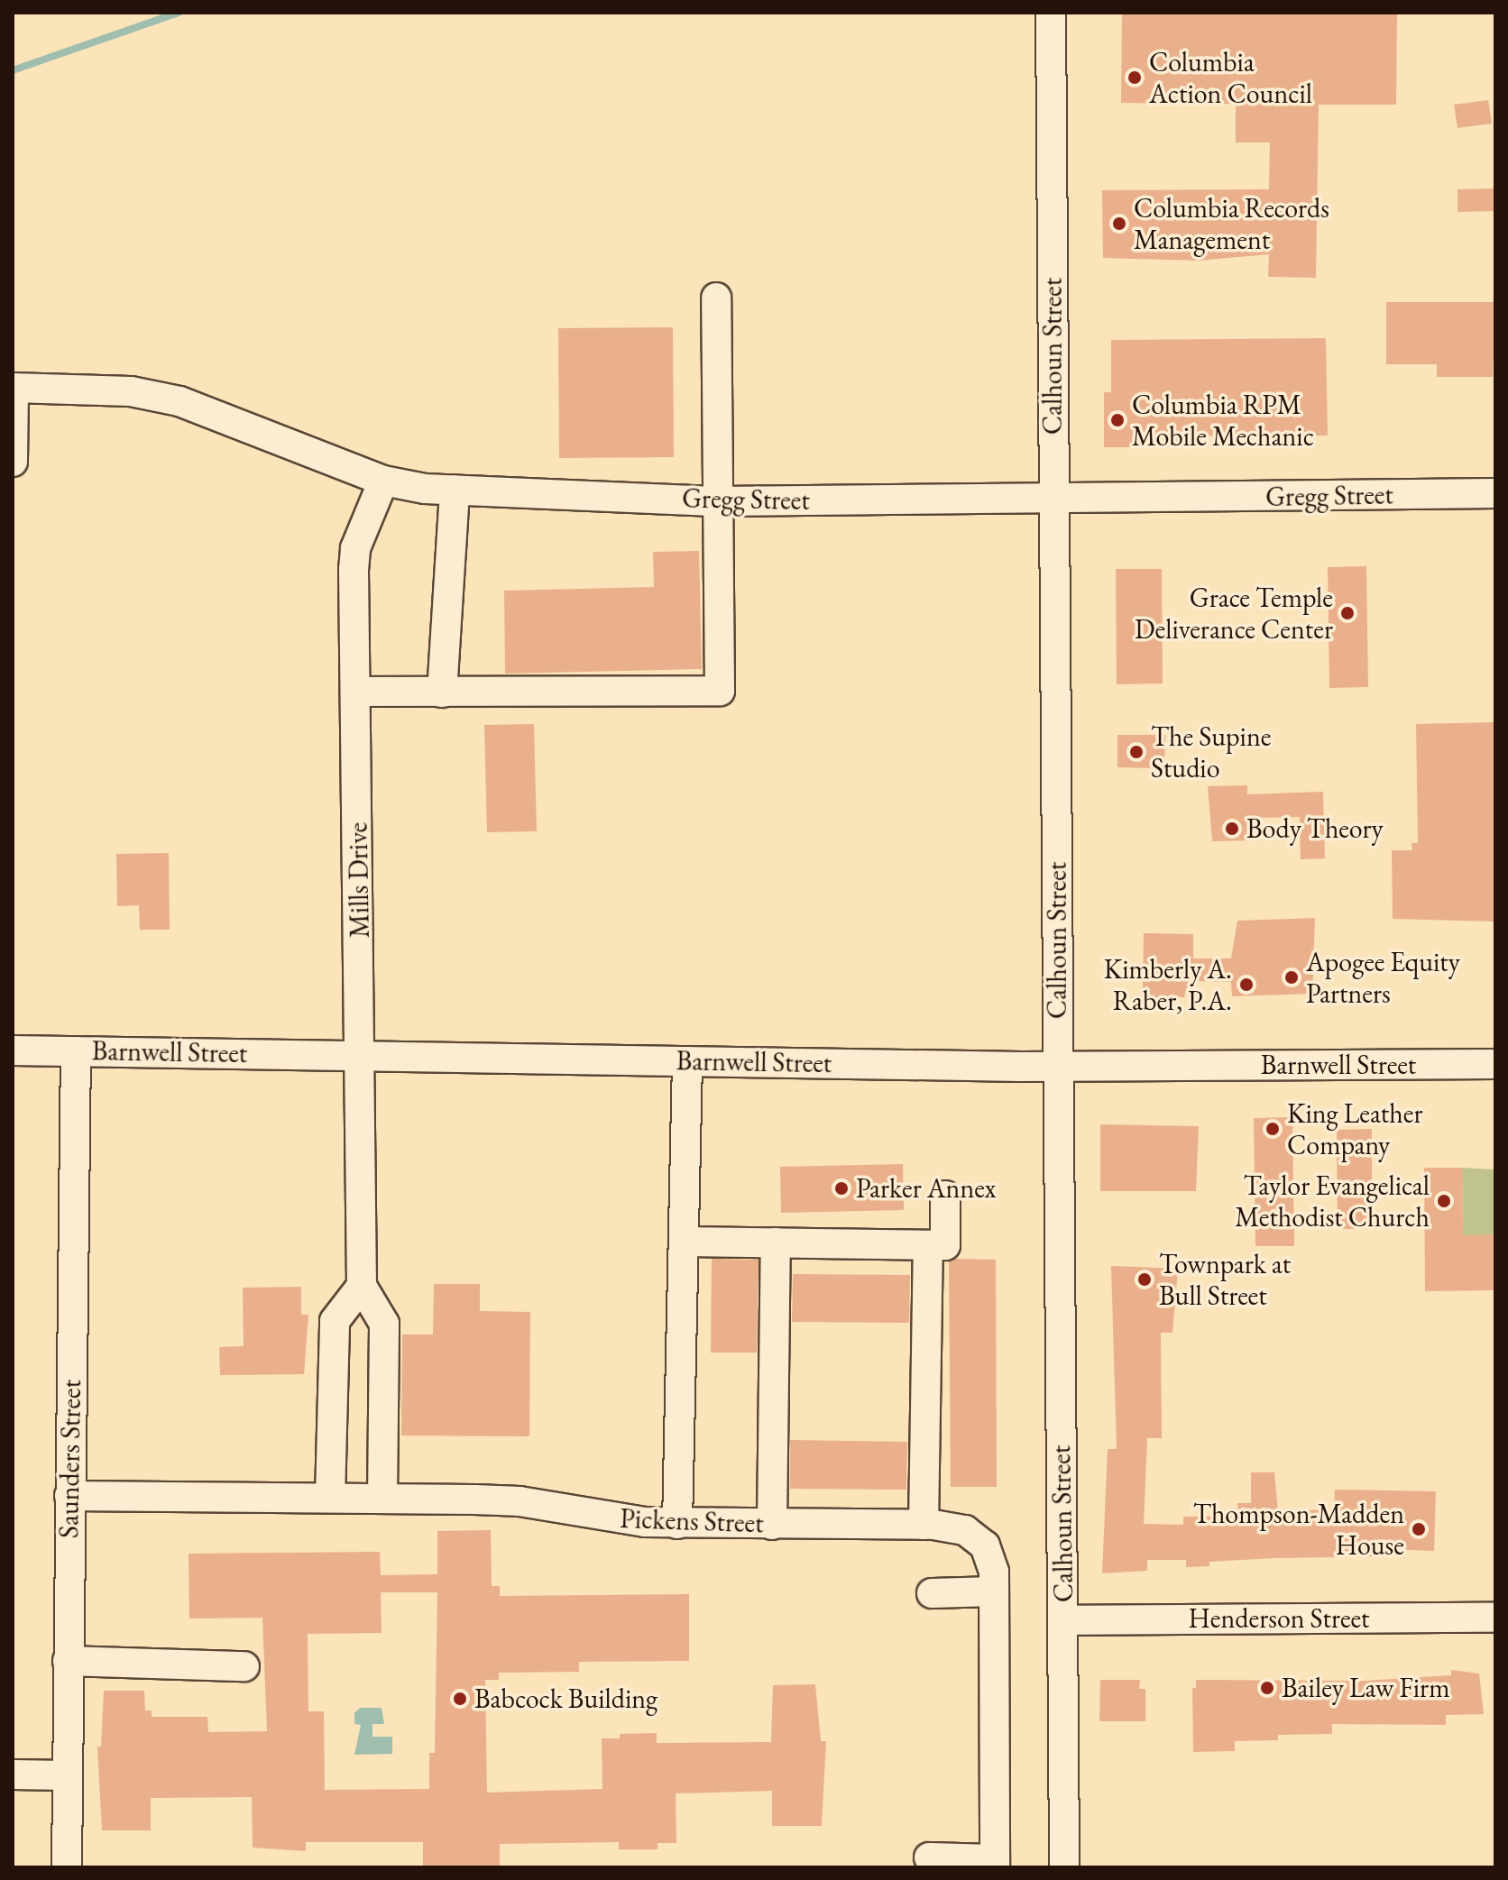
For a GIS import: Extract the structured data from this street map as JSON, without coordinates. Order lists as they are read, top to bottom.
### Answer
{
  "streets": {
    "street": [
      "Calhoun Street",
      "Gregg Street",
      "Mills Drive",
      "Barnwell Street",
      "Saunders Street",
      "Pickens Street",
      "Henderson Street"
    ]
  },
  "crossings": [
    ["Calhoun Street", "Gregg Street"],
    ["Calhoun Street", "Barnwell Street"],
    ["Calhoun Street", "Henderson Street"],
    ["Gregg Street", "Mills Drive"],
    ["Mills Drive", "Barnwell Street"],
    ["Barnwell Street", "Saunders Street"],
    ["Saunders Street", "Pickens Street"]
  ],
  "places": [
    "Columbia Action Council",
    "Columbia Records Management",
    "Columbia RPM Mobile Mechanic",
    "Grace Temple Deliverance Center",
    "The Supine Studio",
    "Body Theory",
    "Apogee Equity Partners",
    "Kimberly A. Raber, P.A.",
    "King Leather Company",
    "Parker Annex",
    "Taylor Evangelical Methodist Church",
    "Townpark at Bull Street",
    "Thompson-Madden House",
    "Bailey Law Firm",
    "Babcock Building"
  ]
}
